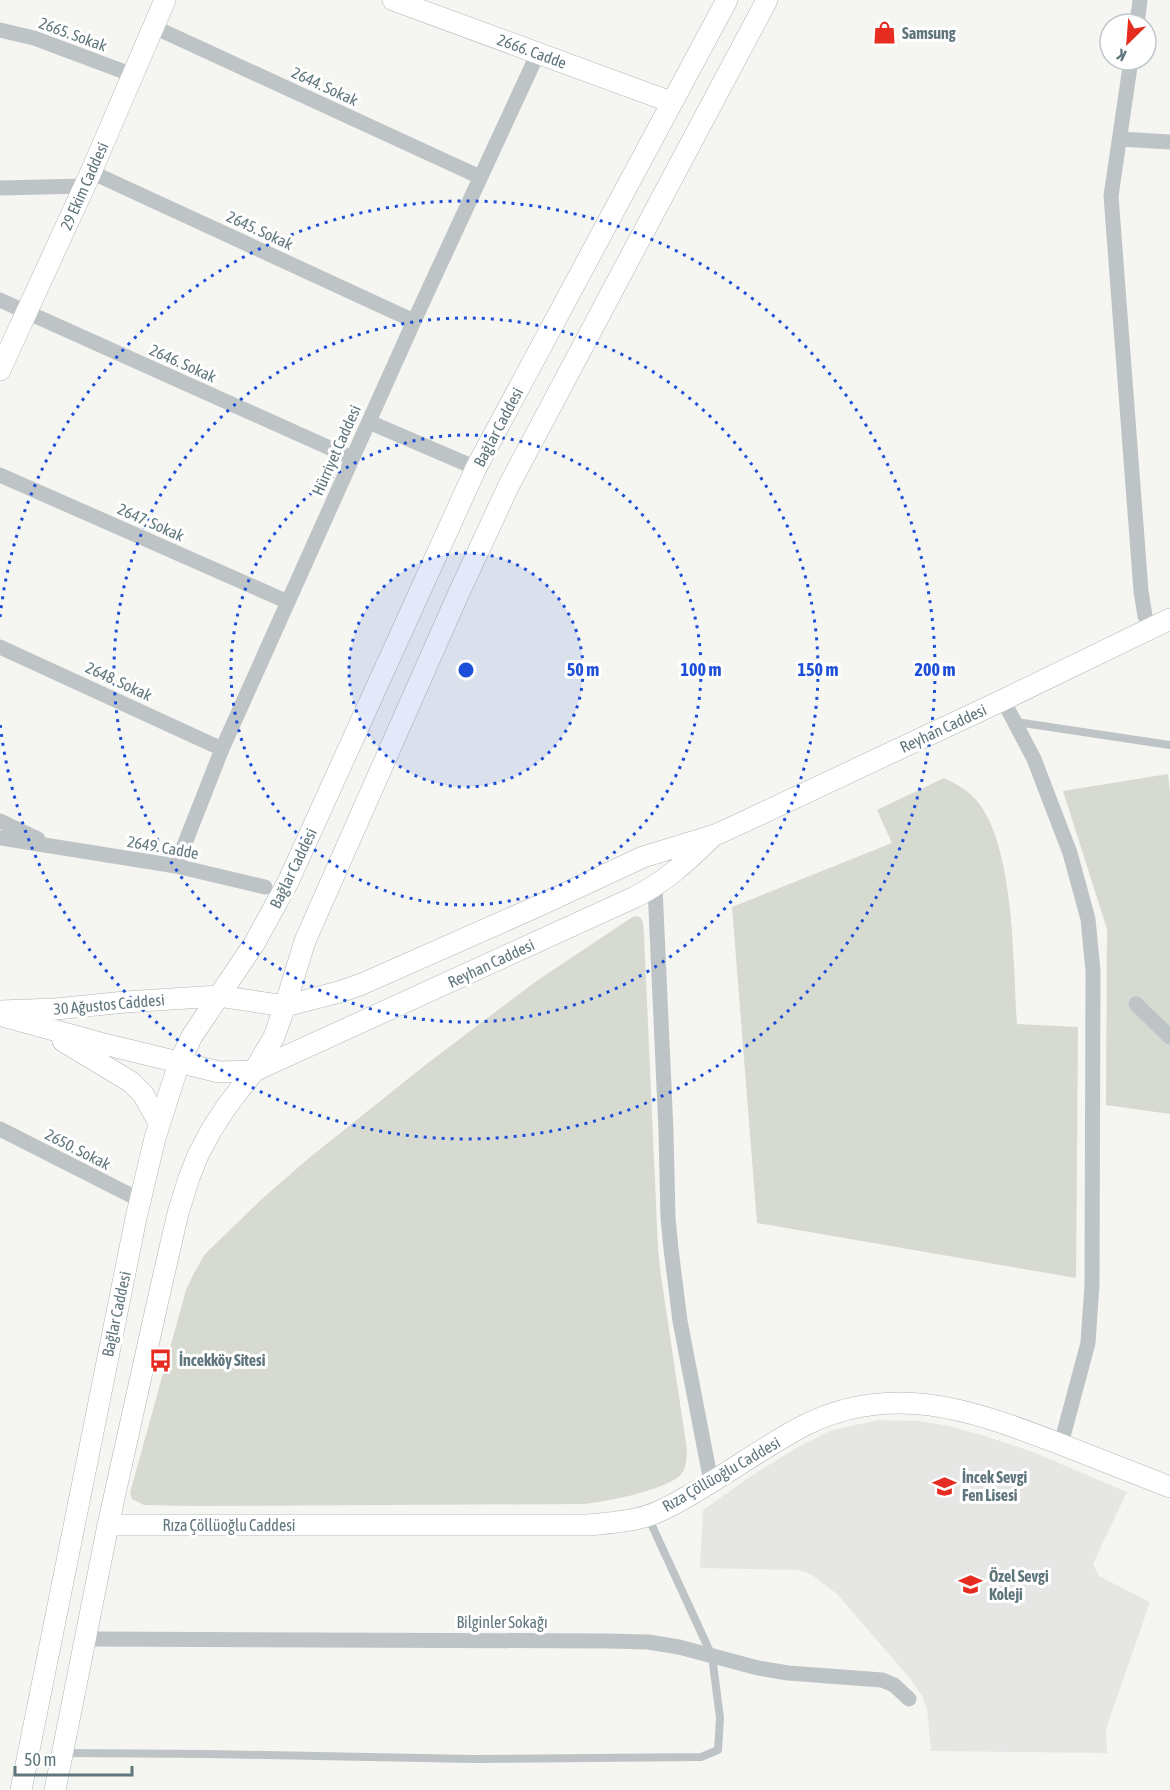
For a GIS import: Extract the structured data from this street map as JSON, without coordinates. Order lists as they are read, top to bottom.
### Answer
{
  "streets": {
    "main road": [
      "2666. Cadde",
      "29 Ekim Caddesi",
      "Bağlar Caddesi",
      "Reyhan Caddesi",
      "30 Ağustos Caddesi",
      "Rıza Çöllüoğlu Caddesi"
    ],
    "street": [
      "2665. Sokak",
      "2644. Sokak",
      "2645. Sokak",
      "2646. Sokak",
      "Hürriyet Caddesi",
      "2647. Sokak",
      "2648. Sokak",
      "2649. Cadde",
      "2650. Sokak",
      "Bilginler Sokağı"
    ]
  },
  "crossings": [
    ["2665. Sokak", "29 Ekim Caddesi"],
    ["2666. Cadde", "Bağlar Caddesi"],
    ["2666. Cadde", "Hürriyet Caddesi"],
    ["2644. Sokak", "29 Ekim Caddesi"],
    ["2644. Sokak", "Hürriyet Caddesi"],
    ["29 Ekim Caddesi", "2645. Sokak"],
    ["29 Ekim Caddesi", "2646. Sokak"],
    ["2645. Sokak", "Hürriyet Caddesi"],
    ["2646. Sokak", "Hürriyet Caddesi"],
    ["Bağlar Caddesi", "30 Ağustos Caddesi"],
    ["Bağlar Caddesi", "2650. Sokak"],
    ["Hürriyet Caddesi", "2647. Sokak"],
    ["Hürriyet Caddesi", "2648. Sokak"],
    ["Hürriyet Caddesi", "2649. Cadde"],
    ["Reyhan Caddesi", "30 Ağustos Caddesi"]
  ],
  "places": {
    "shop": ["Samsung"],
    "bus stop": ["İncekköy Sitesi"],
    "school or university": ["İncek Sevgi Fen Lisesi", "Özel Sevgi Koleji"]
  },
  "scale_bar": "50 m",
  "north": "bottom left",
  "rings": [
    "50 m",
    "100 m",
    "150 m",
    "200 m"
  ]
}
